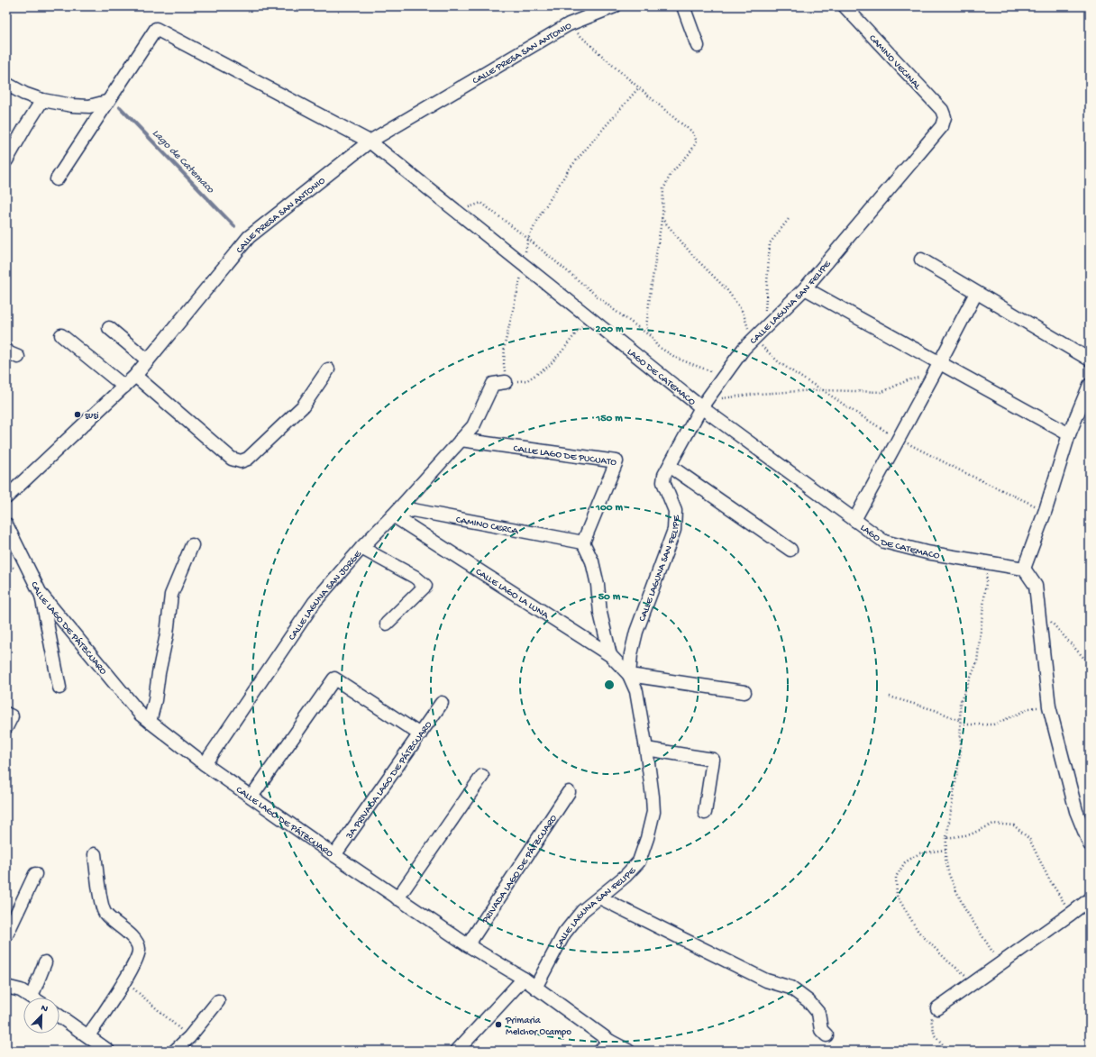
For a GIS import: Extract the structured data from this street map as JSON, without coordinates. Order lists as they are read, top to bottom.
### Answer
{
  "streets": {
    "street": [
      "CALLE PRESA SAN ANTONIO",
      "CAMINO VECINAL",
      "CALLE LAGUNA SAN FELIPE",
      "LAGO DE CATEMACO",
      "CALLE LAGO DE PUCUATO",
      "CAMINO CERCA",
      "CALLE LAGO LA LUNA",
      "CALLE LAGUNA SAN JORGE",
      "CALLE LAGO DE PÁTZCUARO",
      "3A PRIVADA LAGO DE PÁTZCUARO",
      "PRIVADA LAGO DE PÁTZCUARO"
    ]
  },
  "crossings": [
    ["CALLE PRESA SAN ANTONIO", "LAGO DE CATEMACO"],
    ["CAMINO VECINAL", "CALLE LAGUNA SAN FELIPE"],
    ["CALLE LAGUNA SAN FELIPE", "LAGO DE CATEMACO"],
    ["CALLE LAGUNA SAN FELIPE", "CALLE LAGO LA LUNA"],
    ["CALLE LAGUNA SAN FELIPE", "CALLE LAGO DE PÁTZCUARO"],
    ["CALLE LAGO DE PUCUATO", "CAMINO CERCA"],
    ["CALLE LAGO DE PUCUATO", "CALLE LAGUNA SAN JORGE"],
    ["CAMINO CERCA", "CALLE LAGO LA LUNA"],
    ["CAMINO CERCA", "CALLE LAGUNA SAN JORGE"],
    ["CALLE LAGO LA LUNA", "CALLE LAGUNA SAN JORGE"],
    ["CALLE LAGUNA SAN JORGE", "CALLE LAGO DE PÁTZCUARO"],
    ["CALLE LAGO DE PÁTZCUARO", "3A PRIVADA LAGO DE PÁTZCUARO"],
    ["CALLE LAGO DE PÁTZCUARO", "PRIVADA LAGO DE PÁTZCUARO"]
  ],
  "water": ["Lago de Catemaco"],
  "places": ["susi", "Primaria Melchor Ocampo"],
  "north": "top right",
  "rings": [
    "200 m",
    "150 m",
    "100 m",
    "50 m"
  ]
}
